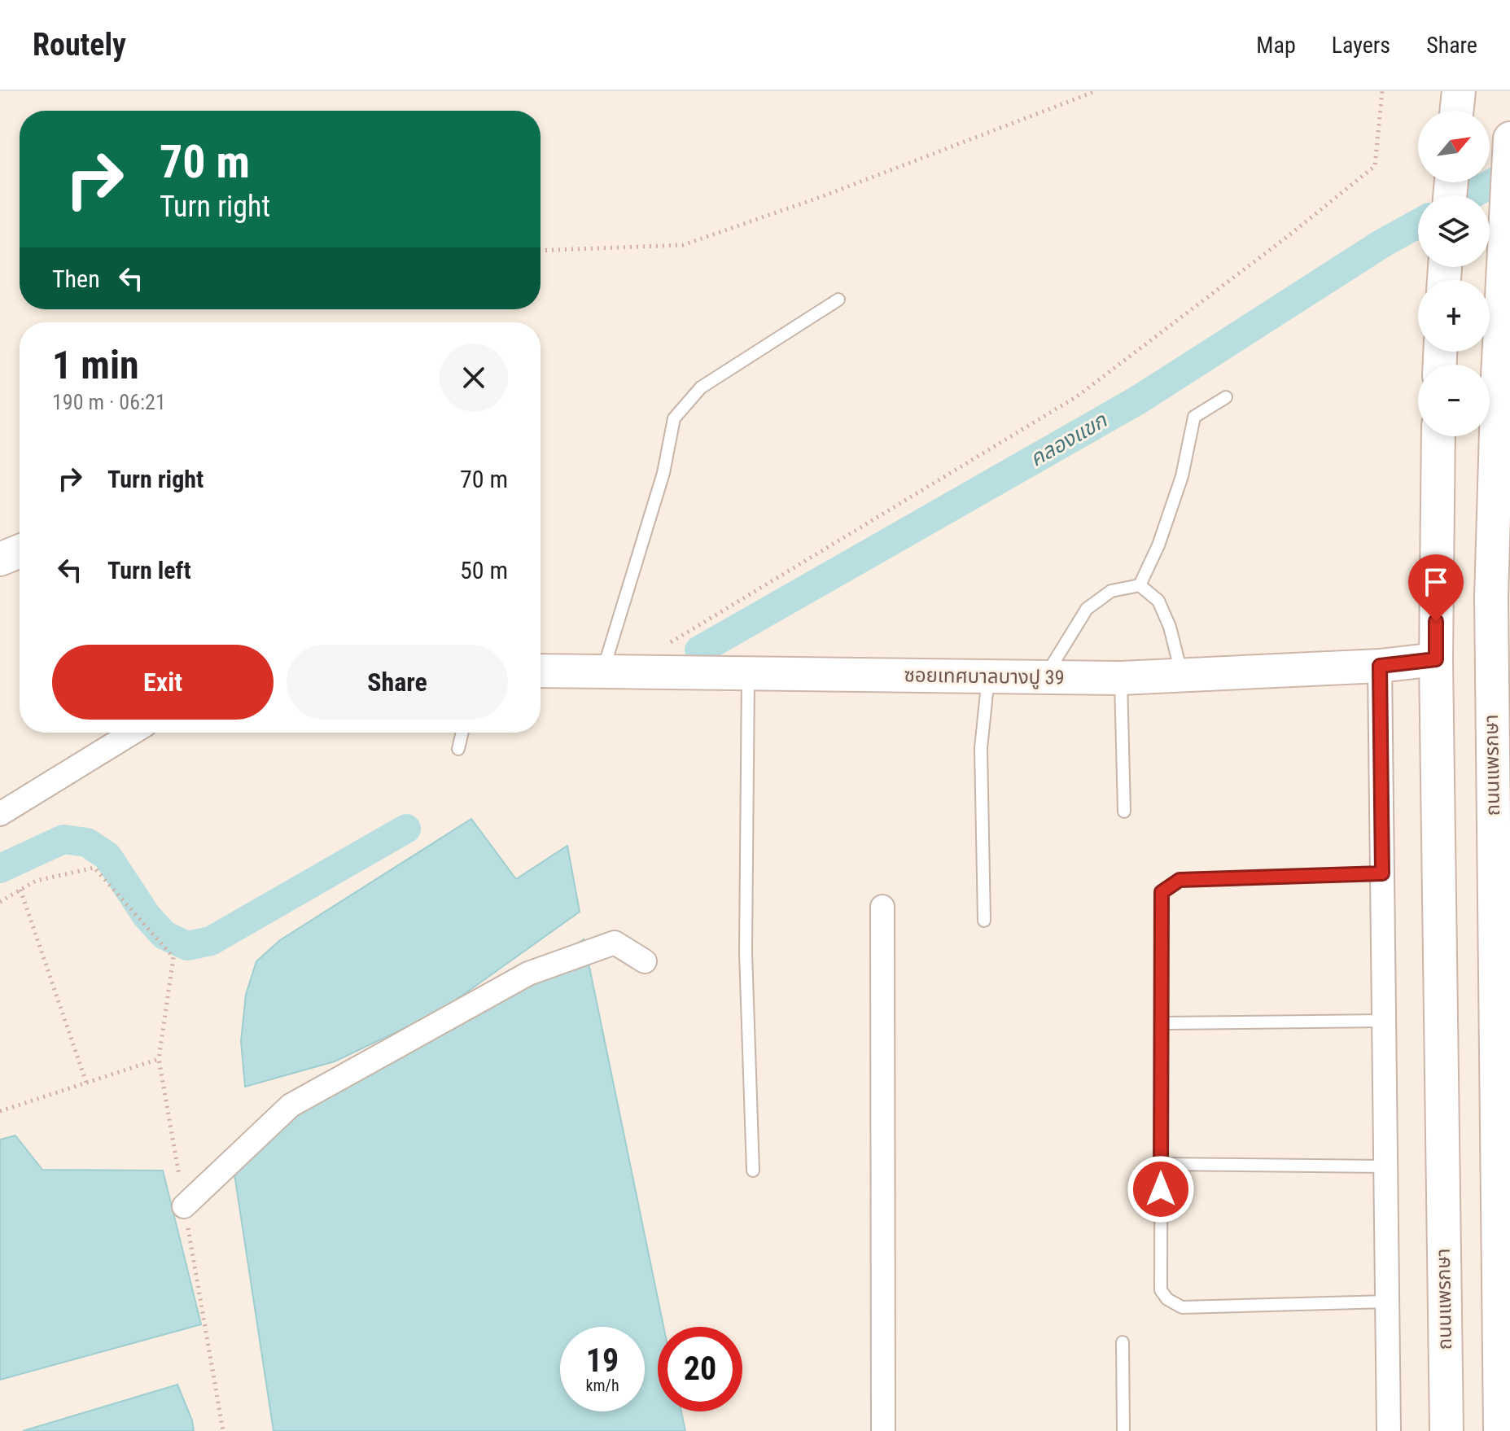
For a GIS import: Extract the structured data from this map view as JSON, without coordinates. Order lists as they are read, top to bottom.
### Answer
{
  "streets": {
    "main road": ["ซอยเทศบาลบางปู 39", "ถนนแพรกษา"]
  },
  "crossings": [
    ["ซอยเทศบาลบางปู 39", "ถนนแพรกษา"]
  ],
  "water": ["คลองแขก"],
  "north": "top right",
  "page": {
    "header": "Routely",
    "nav": ["Map", "Layers", "Share"],
    "map_buttons": ["+", "−"],
    "turn": ["70 m", "Turn right"],
    "then": "Then",
    "heading": ["1 min", "190 m · 06:21"],
    "list": [
      {
        "name": "Turn right",
        "value": "70 m"
      },
      {
        "name": "Turn left",
        "value": "50 m"
      }
    ],
    "buttons": ["Exit", "Share"],
    "speed": "19 km/h",
    "limit": "20"
  }
}
